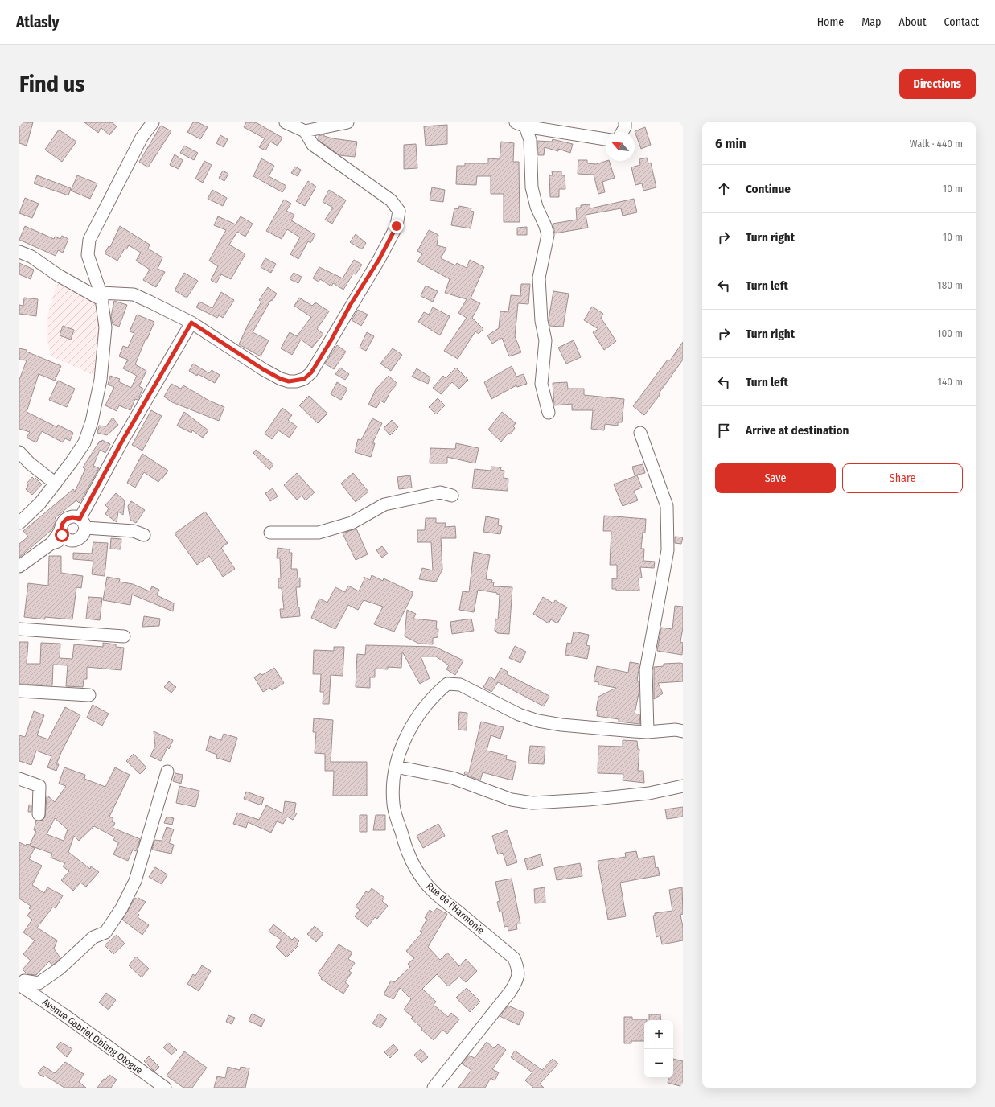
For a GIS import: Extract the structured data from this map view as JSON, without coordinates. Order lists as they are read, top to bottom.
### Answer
{
  "streets": {
    "street": ["Rue de l'Harmonie", "Avenue Gabriel Obiang Otogue"]
  },
  "north": "top left",
  "page": {
    "header": "Atlasly",
    "nav": [
      "Home",
      "Map",
      "About",
      "Contact"
    ],
    "buttons": [
      "Directions",
      ["Save", "Share"]
    ],
    "title": "Find us",
    "heading": ["6 min", "Walk · 440 m"],
    "list": [
      ["Continue", "10 m"],
      ["Turn right", "10 m"],
      ["Turn left", "180 m"],
      ["Turn right", "100 m"],
      ["Turn left", "140 m"],
      "Arrive at destination"
    ],
    "map_buttons": ["+", "−"]
  }
}
